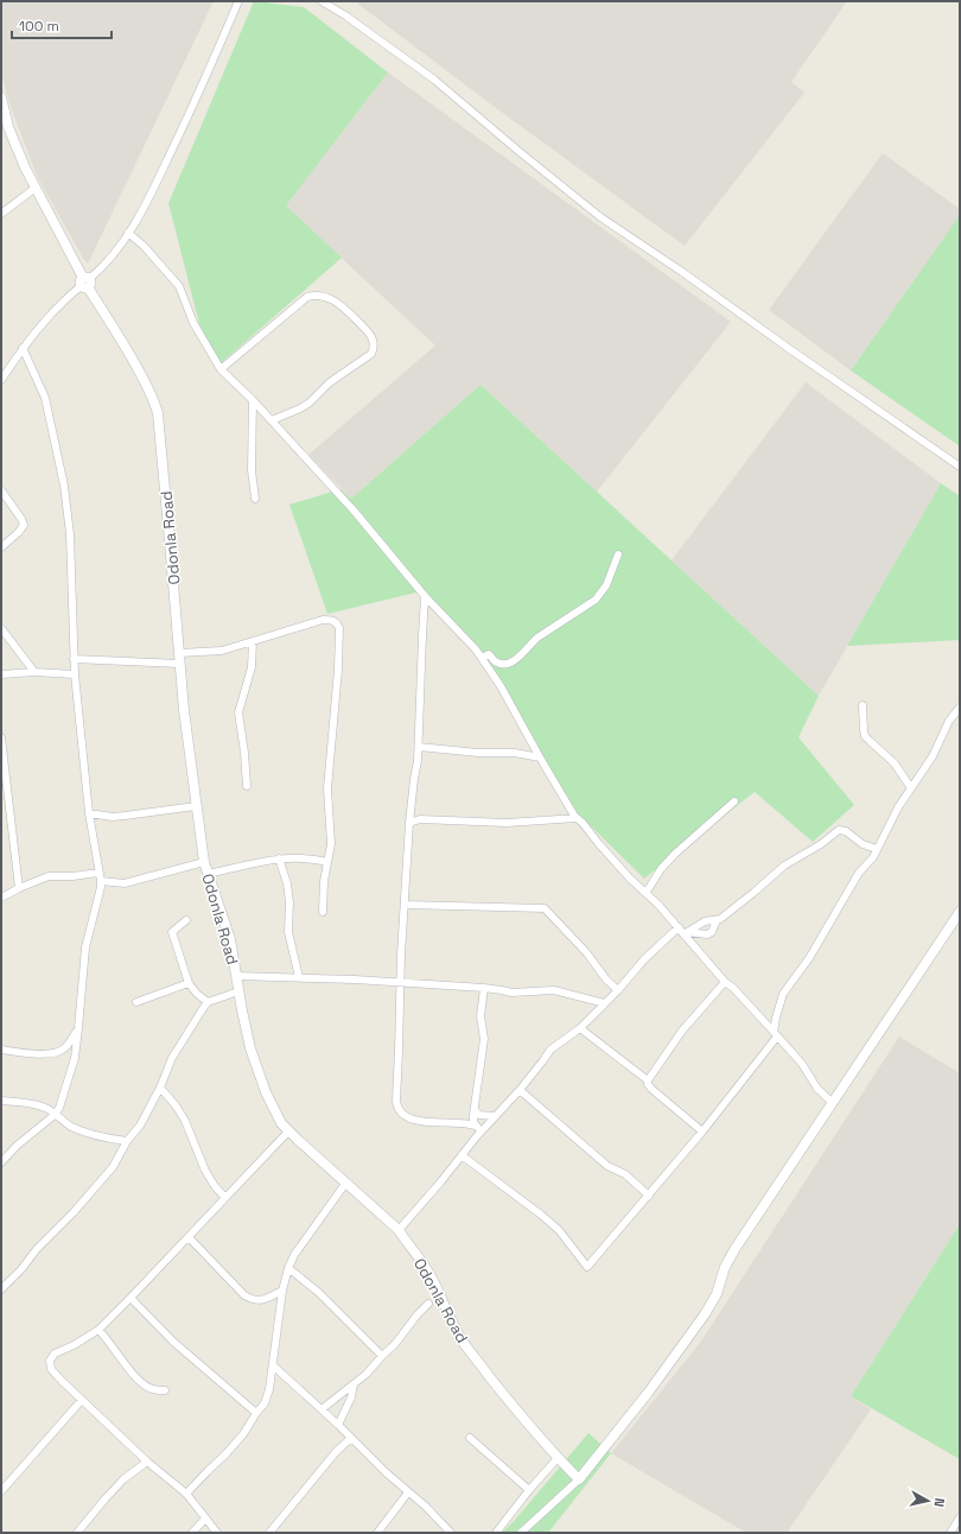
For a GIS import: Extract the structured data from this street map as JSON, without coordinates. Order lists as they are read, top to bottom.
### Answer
{
  "streets": {
    "street": ["Odonla Road"]
  },
  "scale_bar": "100 m",
  "north": "right"
}
